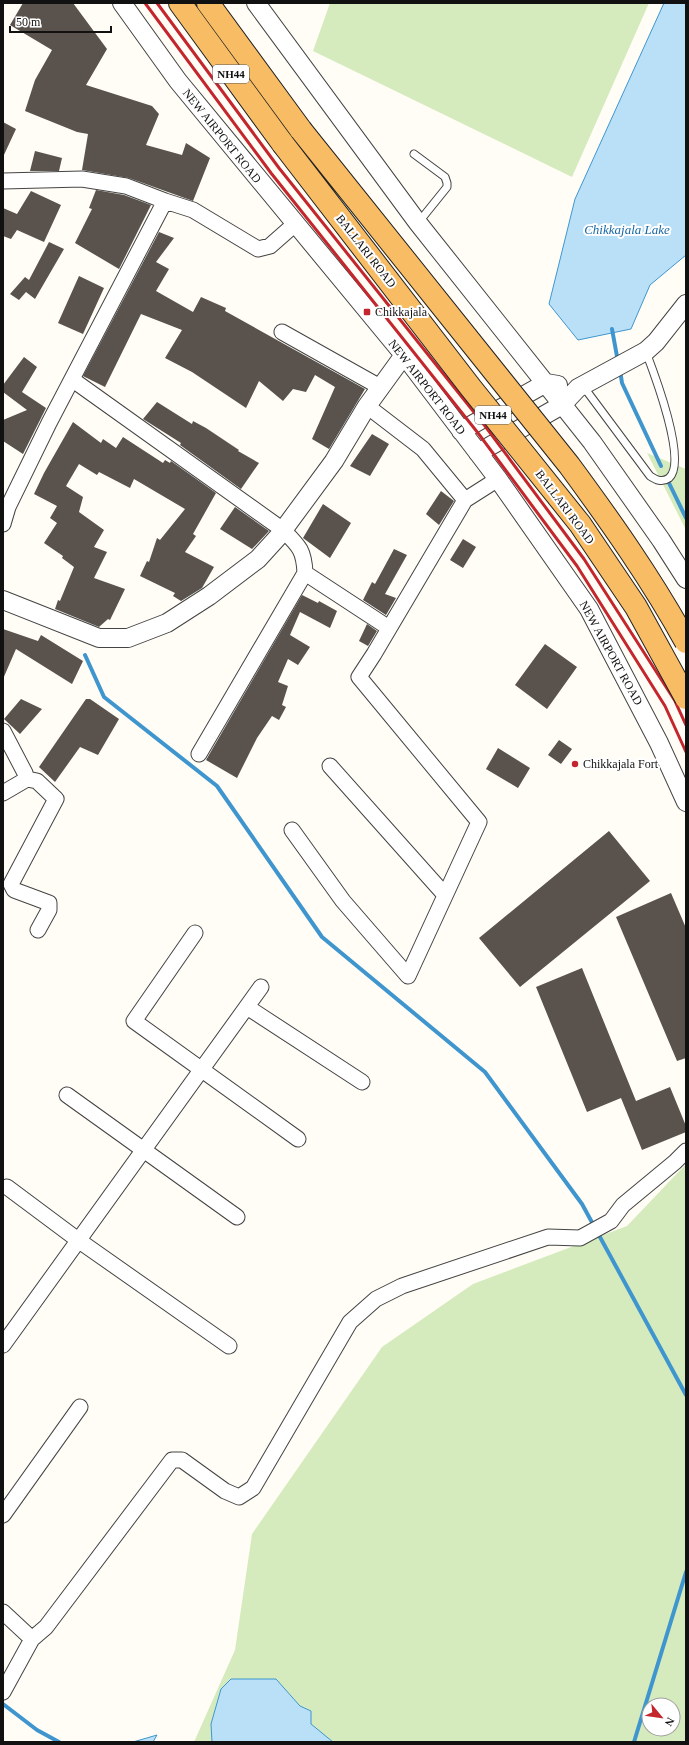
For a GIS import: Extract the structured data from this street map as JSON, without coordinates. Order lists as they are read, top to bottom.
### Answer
{
  "streets": {
    "highway": ["NH44", "BALLARI ROAD"],
    "street": ["NEW AIRPORT ROAD"]
  },
  "water": ["Chikkajala Lake"],
  "places": {
    "transit": ["Chikkajala"],
    "other": ["Chikkajala Fort"]
  },
  "scale_bar": "50 m",
  "north": "bottom right"
}
